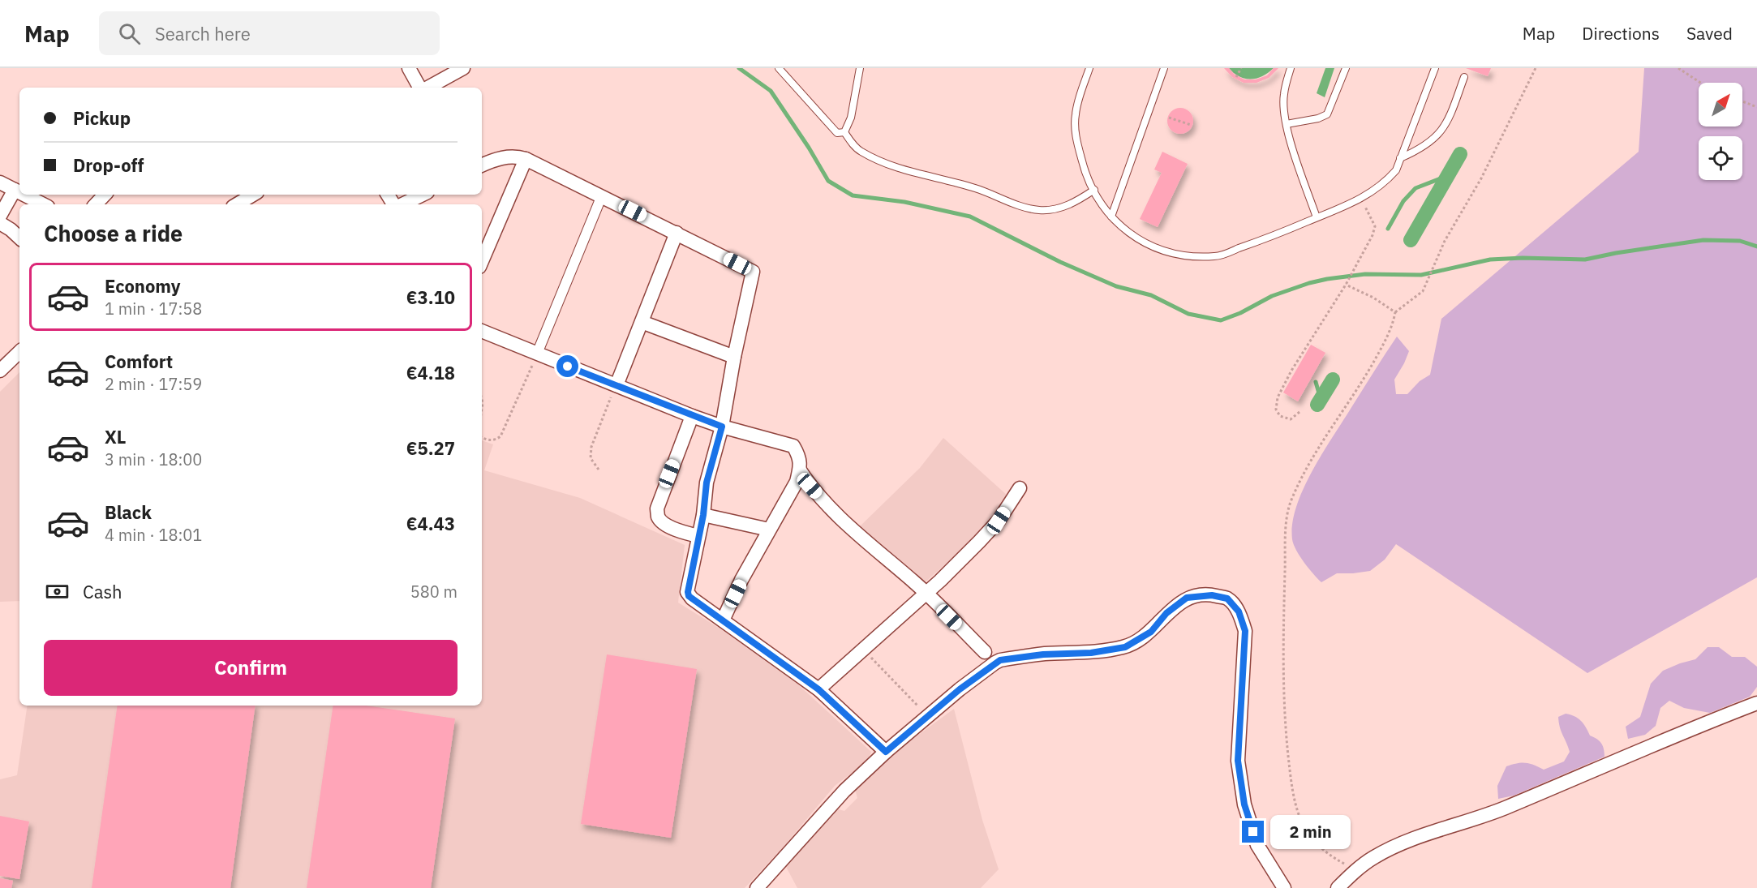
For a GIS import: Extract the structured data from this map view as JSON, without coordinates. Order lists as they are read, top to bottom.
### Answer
{
  "north": "top right",
  "page": {
    "header": "Map",
    "search": "Search here",
    "nav": ["Map", "Directions", "Saved"],
    "banner": ["Pickup", "Drop-off"],
    "heading": "Choose a ride",
    "list": [
      {
        "name": "Economy",
        "note": "1 min · 17:58",
        "value": "€3.10"
      },
      {
        "name": "Comfort",
        "note": "2 min · 17:59",
        "value": "€4.18"
      },
      {
        "name": "XL",
        "note": "3 min · 18:00",
        "value": "€5.27"
      },
      {
        "name": "Black",
        "note": "4 min · 18:01",
        "value": "€4.43"
      }
    ],
    "pay": ["Cash", "580 m"],
    "buttons": "Confirm",
    "bubble": "2 min"
  }
}
